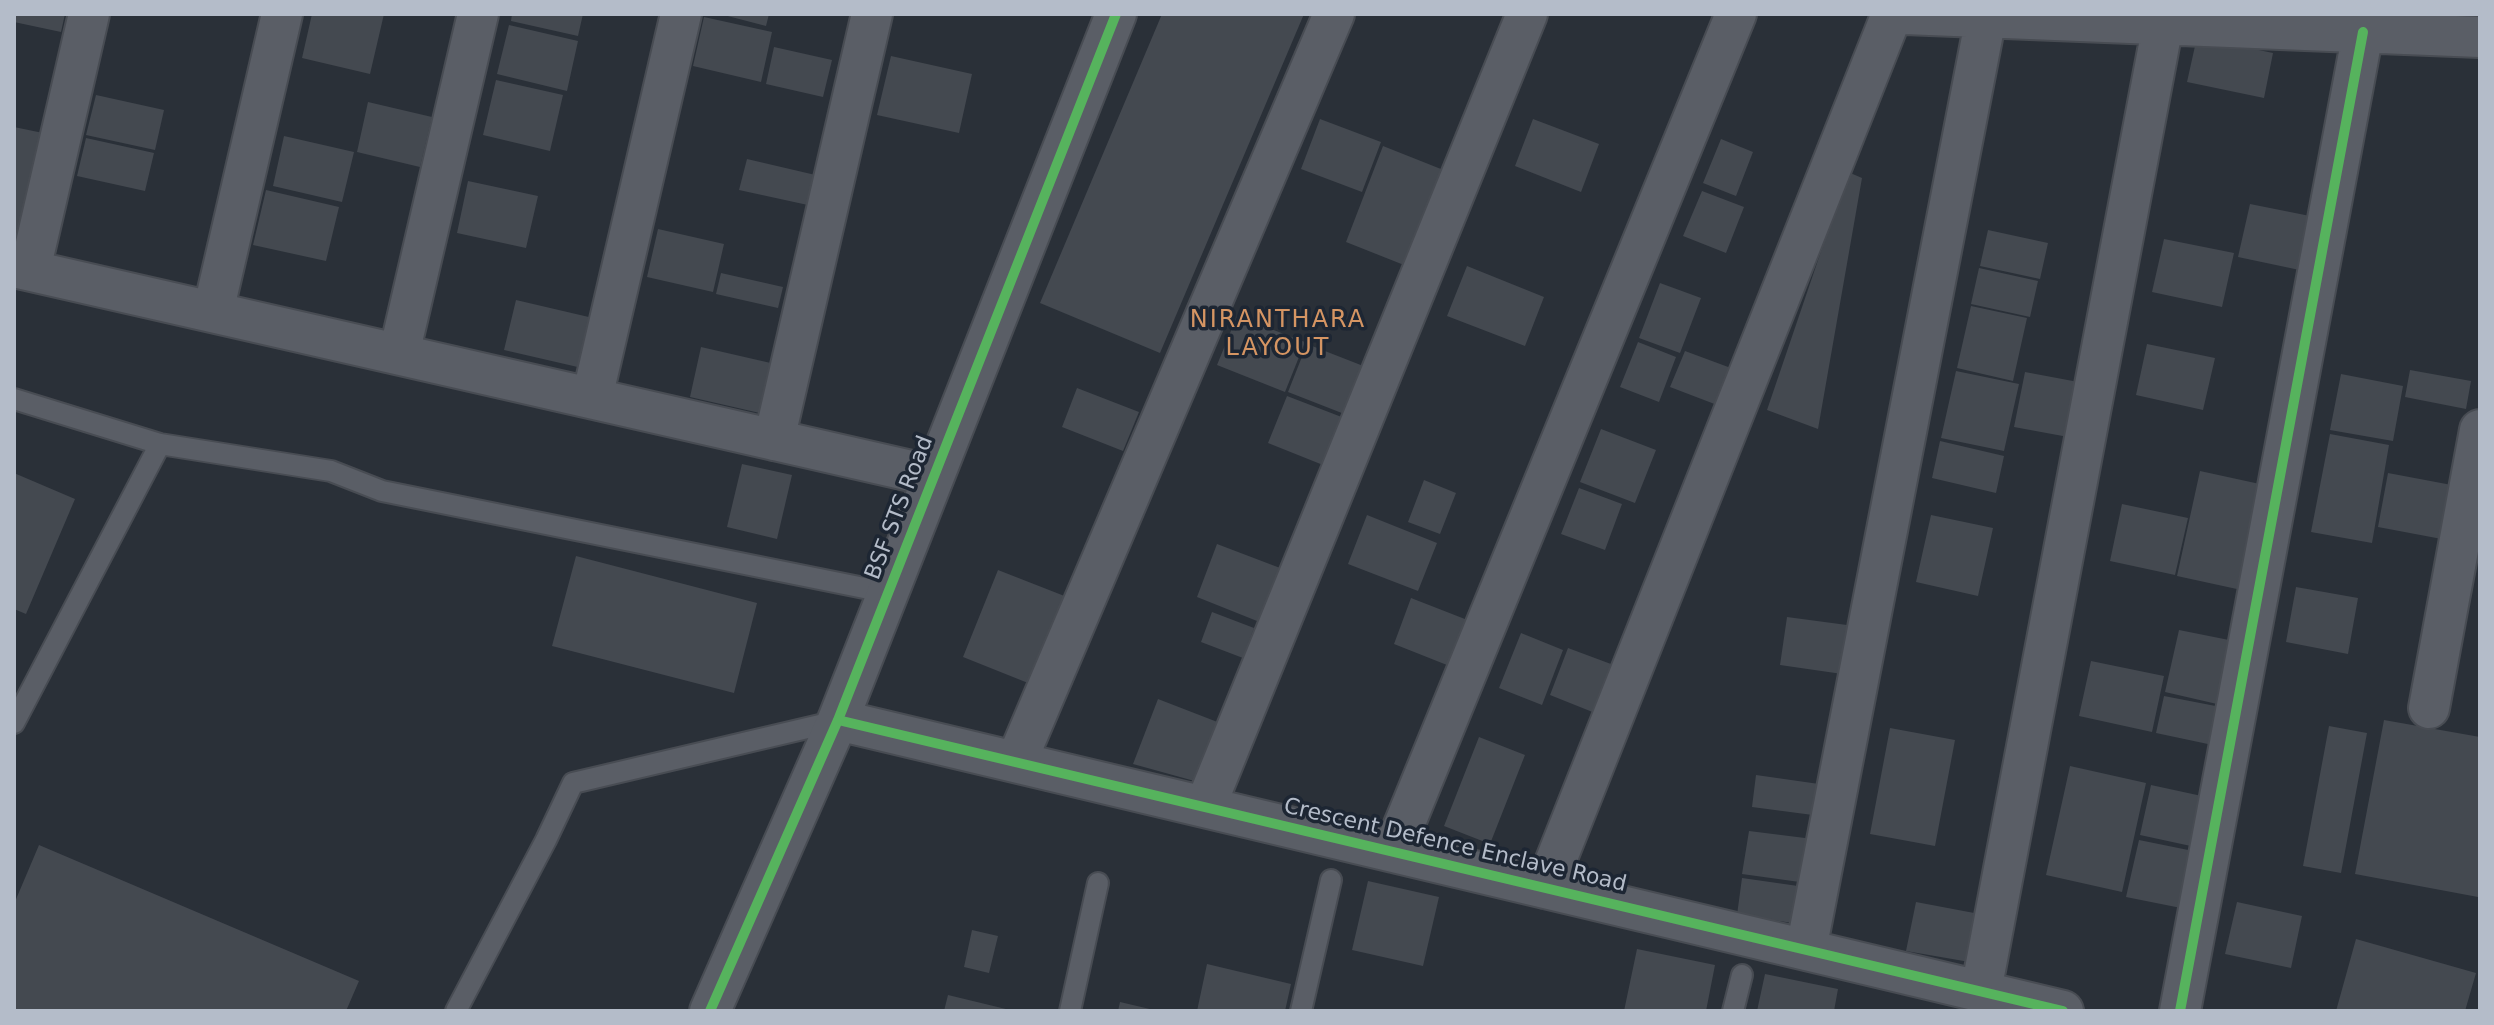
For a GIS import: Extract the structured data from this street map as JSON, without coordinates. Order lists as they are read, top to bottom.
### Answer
{
  "streets": {
    "street": ["BSF STS Road", "Crescent Defence Enclave Road"]
  },
  "crossings": [
    ["BSF STS Road", "Crescent Defence Enclave Road"]
  ],
  "districts": ["NIRANTHARA LAYOUT"]
}
